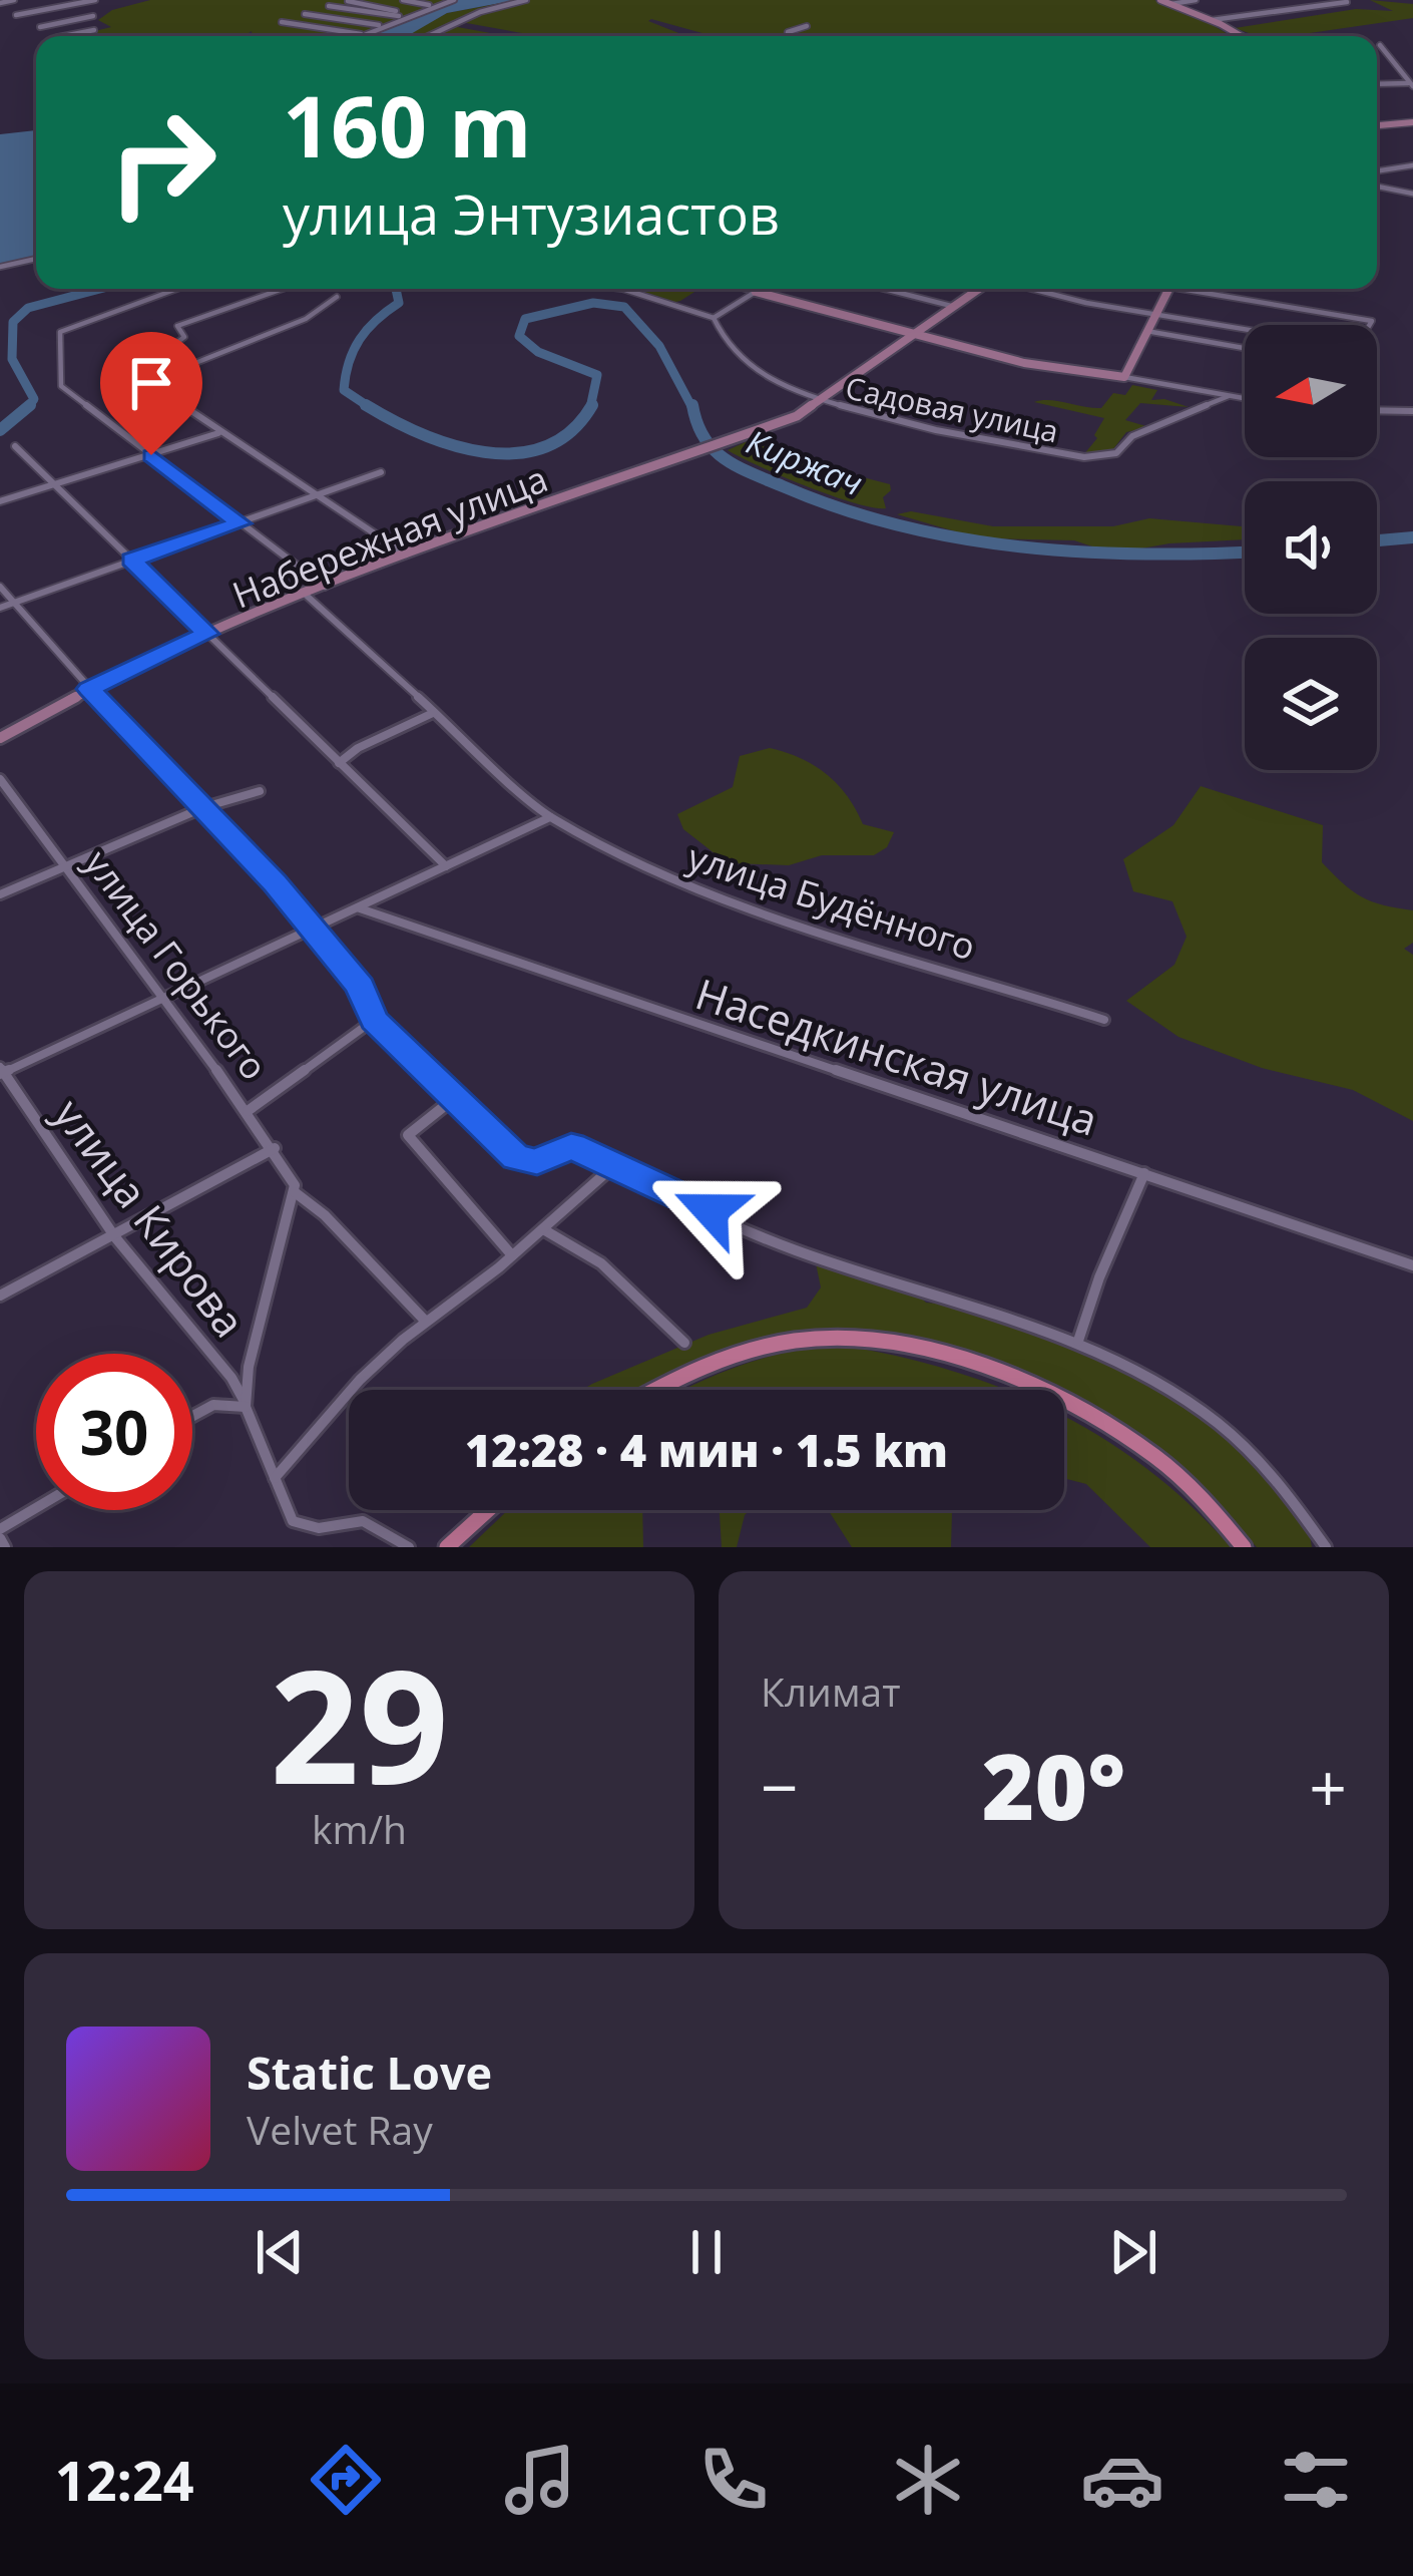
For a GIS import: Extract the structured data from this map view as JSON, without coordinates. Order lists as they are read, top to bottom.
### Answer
{
  "streets": {
    "street": [
      "Садовая улица",
      "Набережная улица",
      "улица Будённого",
      "улица Горького",
      "Наседкинская улица",
      "улица Кирова"
    ]
  },
  "crossings": [
    ["Садовая улица", "Набережная улица"],
    ["Набережная улица", "улица Будённого"]
  ],
  "water": ["Киржач"],
  "north": "left",
  "page": {
    "turn": ["160 m", "улица Энтузиастов"],
    "limit": "30",
    "trip": "12:28 · 4 мин · 1.5 km",
    "tile": [
      ["29", "km/h"],
      "Климат"
    ],
    "heat": ["−", "20°", "+"],
    "song": ["Static Love", "Velvet Ray"],
    "tabs": "12:24"
  }
}
